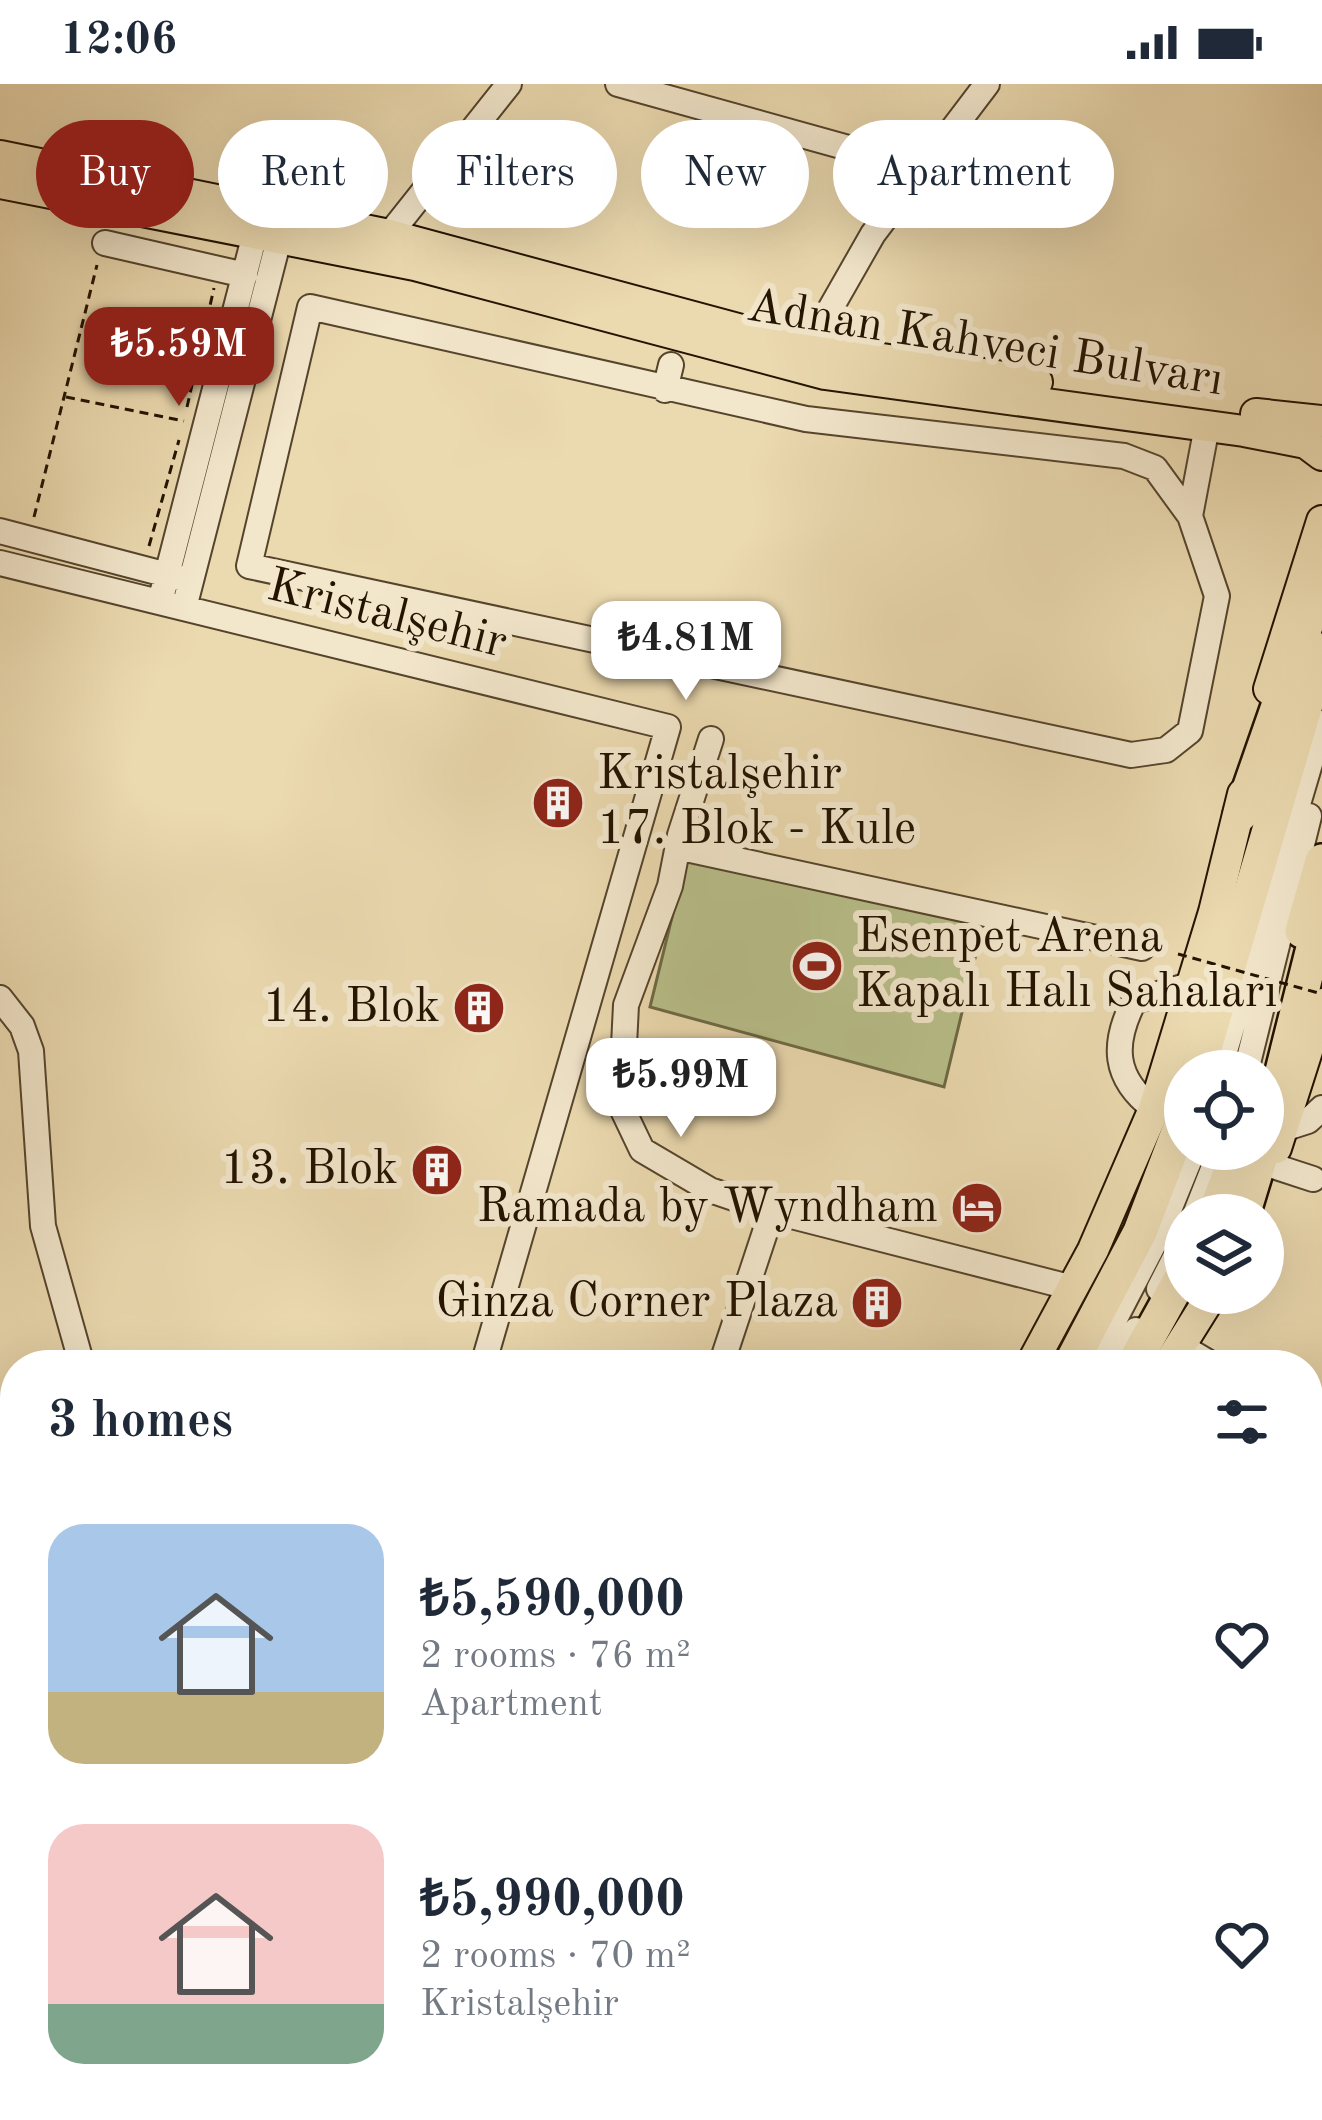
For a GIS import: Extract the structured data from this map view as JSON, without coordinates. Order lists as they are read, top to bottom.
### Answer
{
  "streets": {
    "main road": ["Adnan Kahveci Bulvarı"],
    "street": ["Kristalşehir"]
  },
  "places": {
    "building": [
      "Kristalşehir 17. Blok - Kule",
      "14. Blok",
      "13. Blok",
      "Ginza Corner Plaza"
    ],
    "sports": ["Esenpet Arena Kapalı Halı Sahaları"],
    "hotel": ["Ramada by Wyndham"]
  },
  "page": {
    "status": "12:06",
    "chip": [
      "Buy",
      "Rent",
      "Filters",
      "New",
      "Apartment"
    ],
    "price": ["₺5.59M", "₺4.81M", "₺5.99M"],
    "heading": "3 homes",
    "list": [
      {
        "name": "₺5,590,000",
        "note": "2 rooms · 76 m² · Apartment"
      },
      {
        "name": "₺5,990,000",
        "note": "2 rooms · 70 m² · Kristalşehir"
      }
    ]
  }
}
